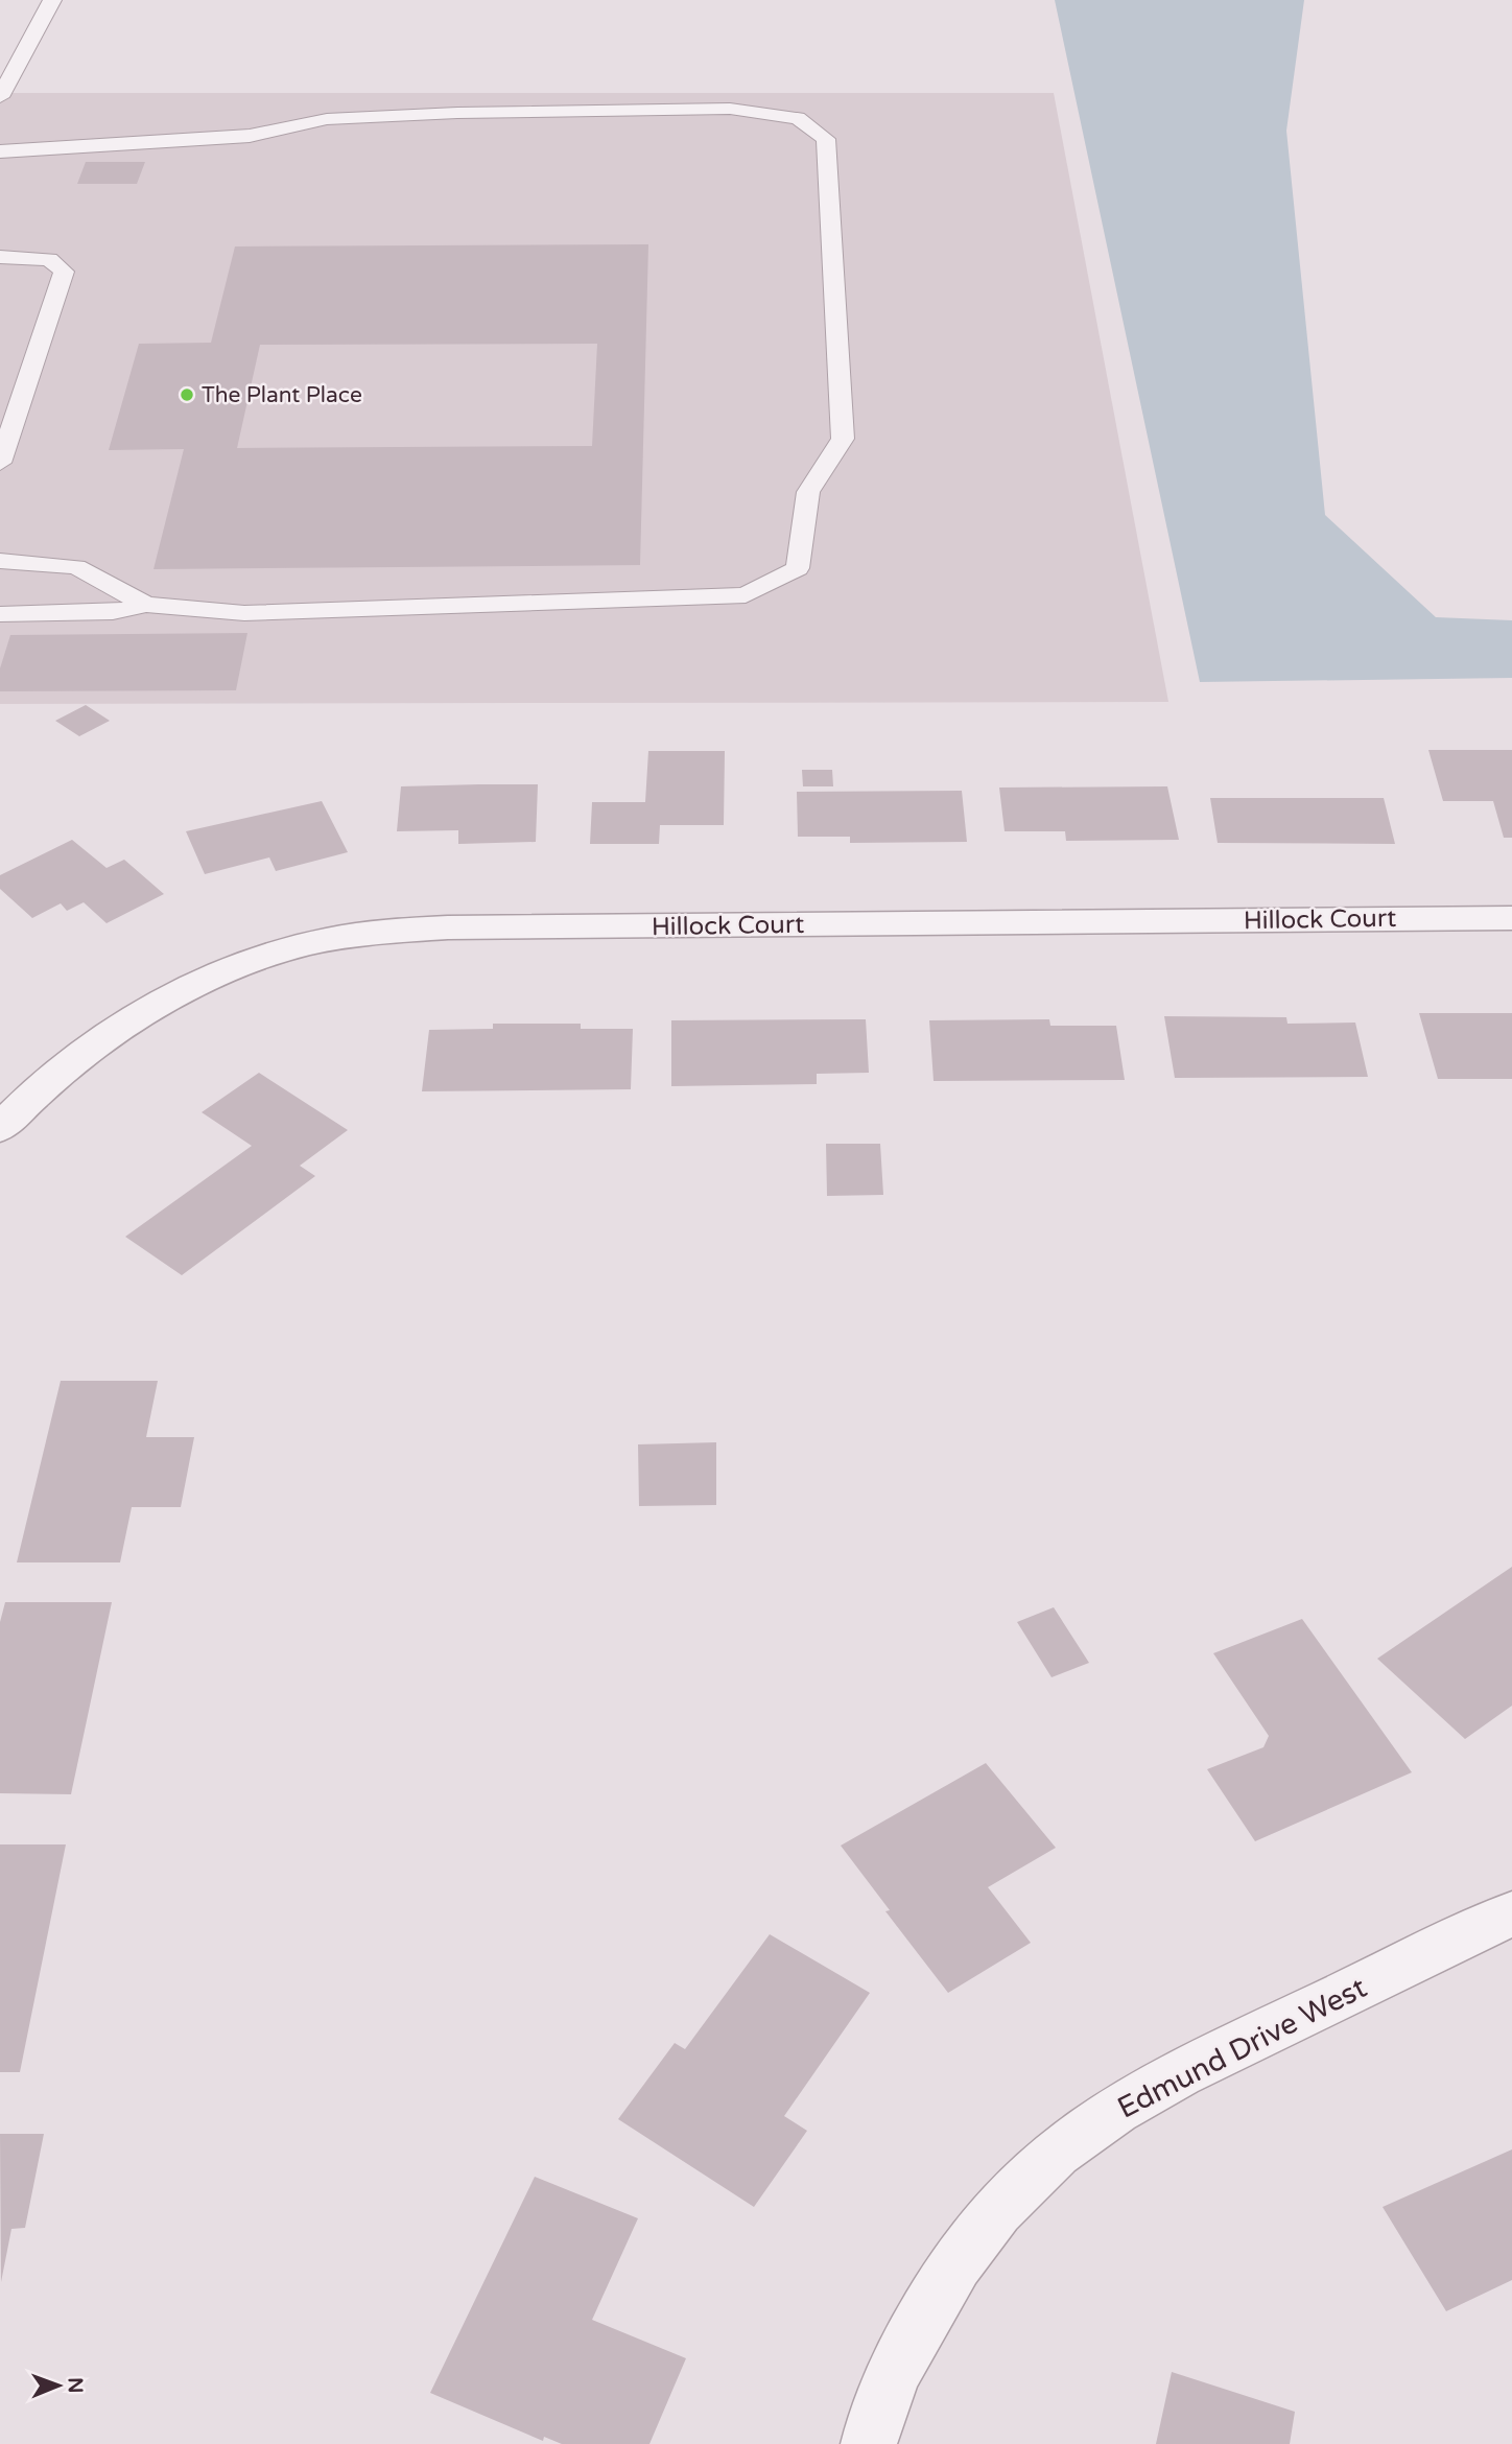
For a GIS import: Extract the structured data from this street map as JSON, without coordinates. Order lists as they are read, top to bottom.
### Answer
{
  "streets": {
    "street": ["Hillock Court", "Edmund Drive West"]
  },
  "places": ["The Plant Place"],
  "north": "right"
}
